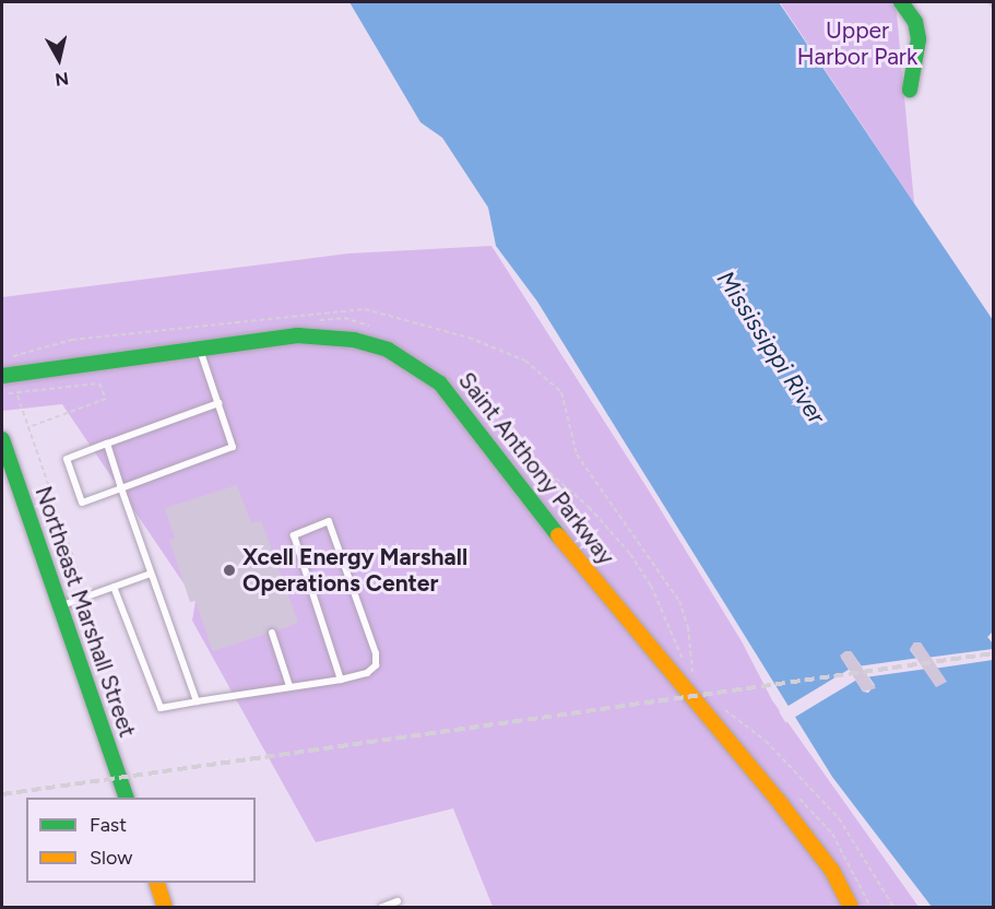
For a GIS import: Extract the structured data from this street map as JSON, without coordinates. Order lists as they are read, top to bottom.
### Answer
{
  "streets": {
    "street": ["Saint Anthony Parkway", "Northeast Marshall Street"]
  },
  "water": ["Mississippi River"],
  "parks": ["Upper Harbor Park"],
  "places": ["Xcell Energy Marshall Operations Center"],
  "legend": ["Fast", "Slow"],
  "north": "bottom"
}
